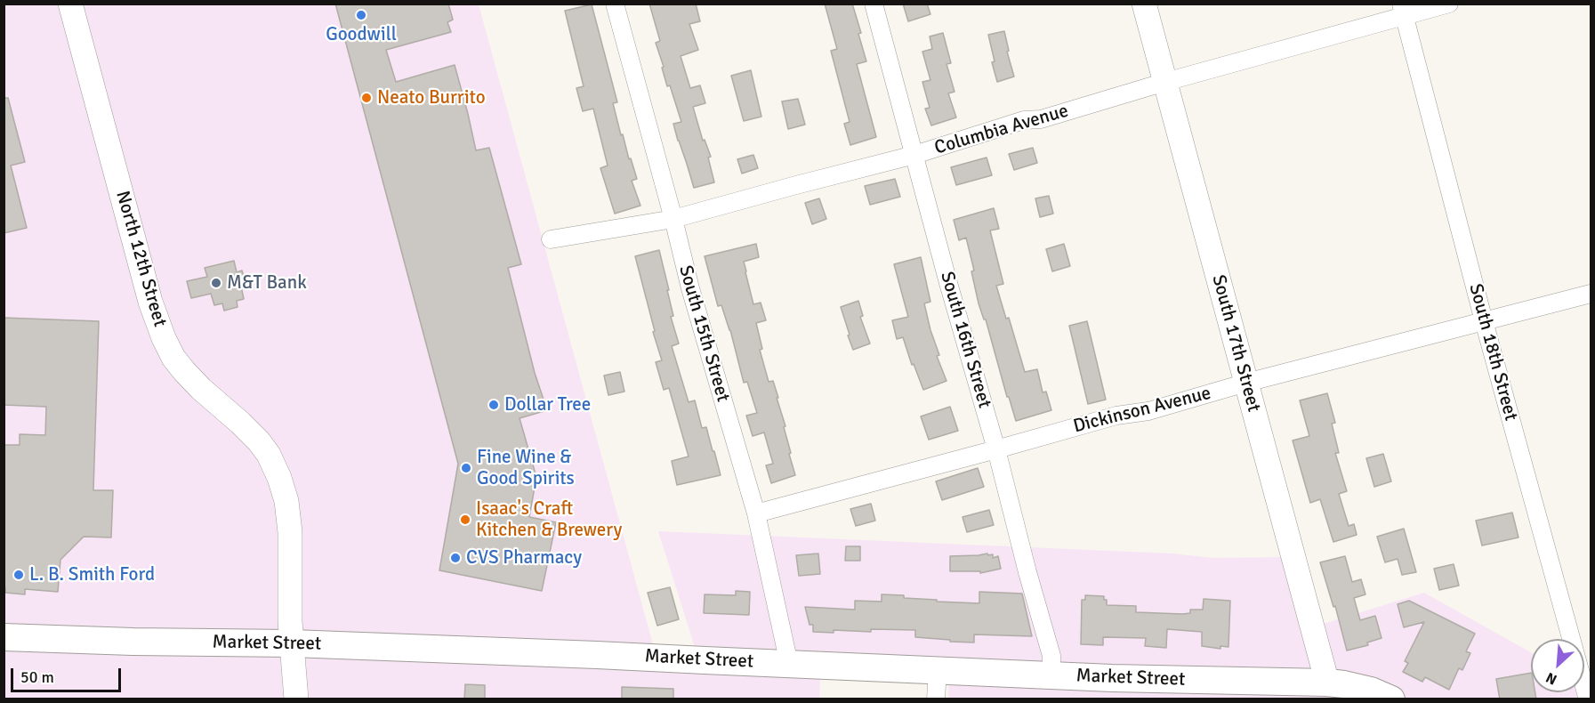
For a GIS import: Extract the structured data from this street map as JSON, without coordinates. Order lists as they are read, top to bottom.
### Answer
{
  "streets": {
    "main road": ["North 12th Street", "South 17th Street", "Market Street"],
    "street": [
      "Columbia Avenue",
      "South 15th Street",
      "South 16th Street",
      "South 18th Street",
      "Dickinson Avenue"
    ]
  },
  "crossings": [
    ["Columbia Avenue", "South 15th Street"],
    ["Columbia Avenue", "South 16th Street"],
    ["Columbia Avenue", "South 17th Street"],
    ["Columbia Avenue", "South 18th Street"],
    ["North 12th Street", "Market Street"],
    ["South 15th Street", "Dickinson Avenue"],
    ["South 15th Street", "Market Street"],
    ["South 16th Street", "Dickinson Avenue"],
    ["South 16th Street", "Market Street"],
    ["South 17th Street", "Dickinson Avenue"],
    ["South 17th Street", "Market Street"],
    ["South 18th Street", "Dickinson Avenue"]
  ],
  "places": [
    "Goodwill",
    "Neato Burrito",
    "M&T Bank",
    "Dollar Tree",
    "Fine Wine & Good Spirits",
    "Isaac's Craft Kitchen & Brewery",
    "CVS Pharmacy",
    "L. B. Smith Ford"
  ],
  "scale_bar": "50 m",
  "north": "bottom left"
}
